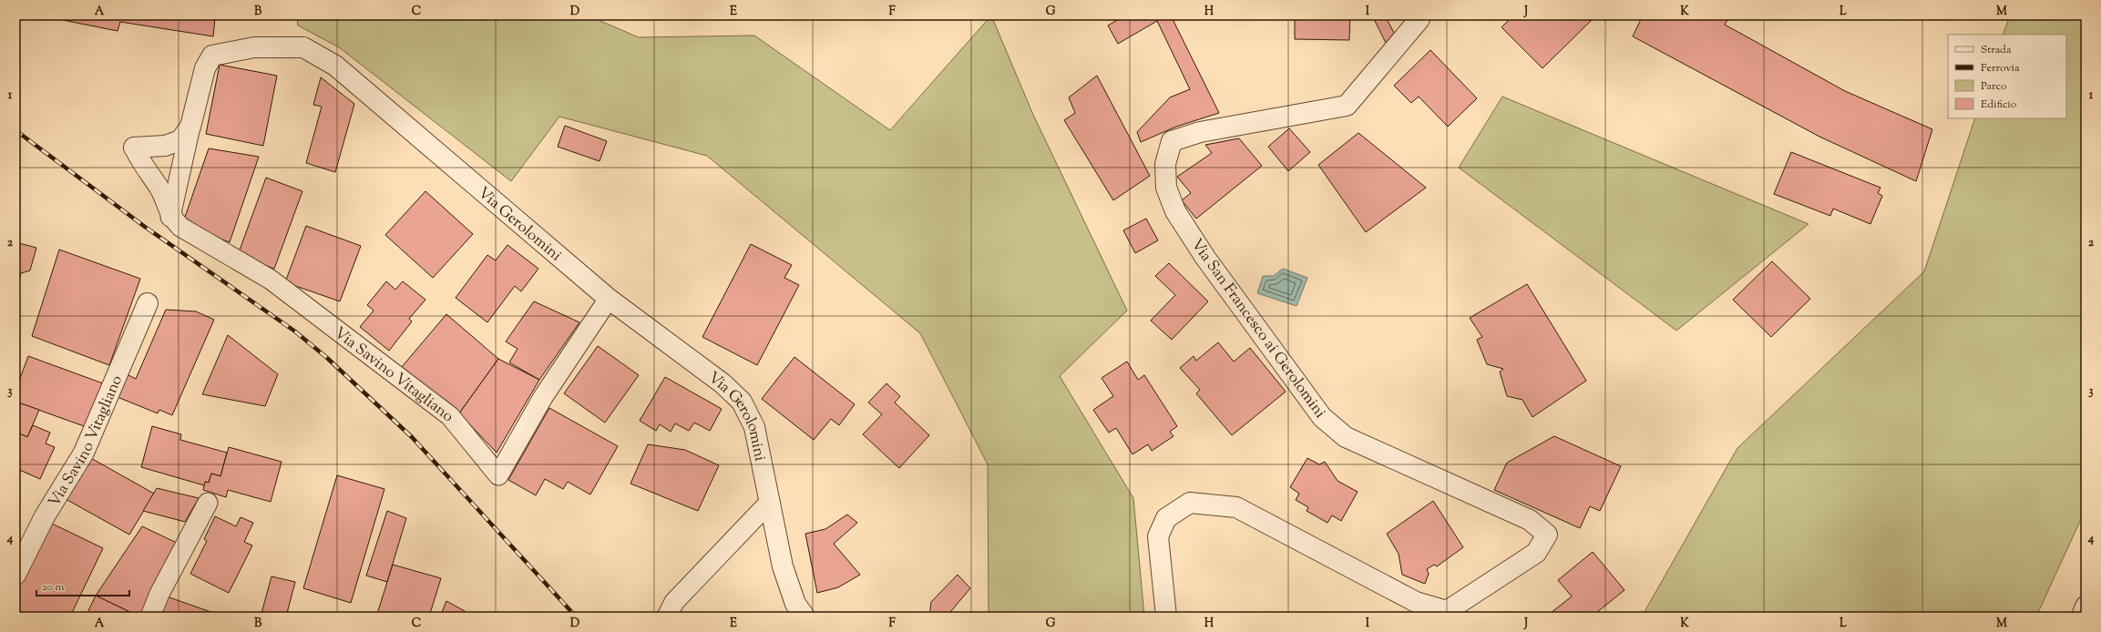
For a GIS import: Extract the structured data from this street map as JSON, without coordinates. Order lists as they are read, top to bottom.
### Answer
{
  "streets": {
    "street": ["Via Gerolomini", "Via San Francesco ai Gerolomini", "Via Savino Vitagliano"]
  },
  "crossings": [
    ["Via Gerolomini", "Via Savino Vitagliano"]
  ],
  "legend": [
    "Strada",
    "Ferrovia",
    "Parco",
    "Edificio"
  ],
  "scale_bar": "20 m",
  "grid": {
    "columns": [
      "A",
      "B",
      "C",
      "D",
      "E",
      "F",
      "G",
      "H",
      "I",
      "J",
      "K",
      "L",
      "M"
    ],
    "rows": [
      "1",
      "2",
      "3",
      "4"
    ]
  }
}
